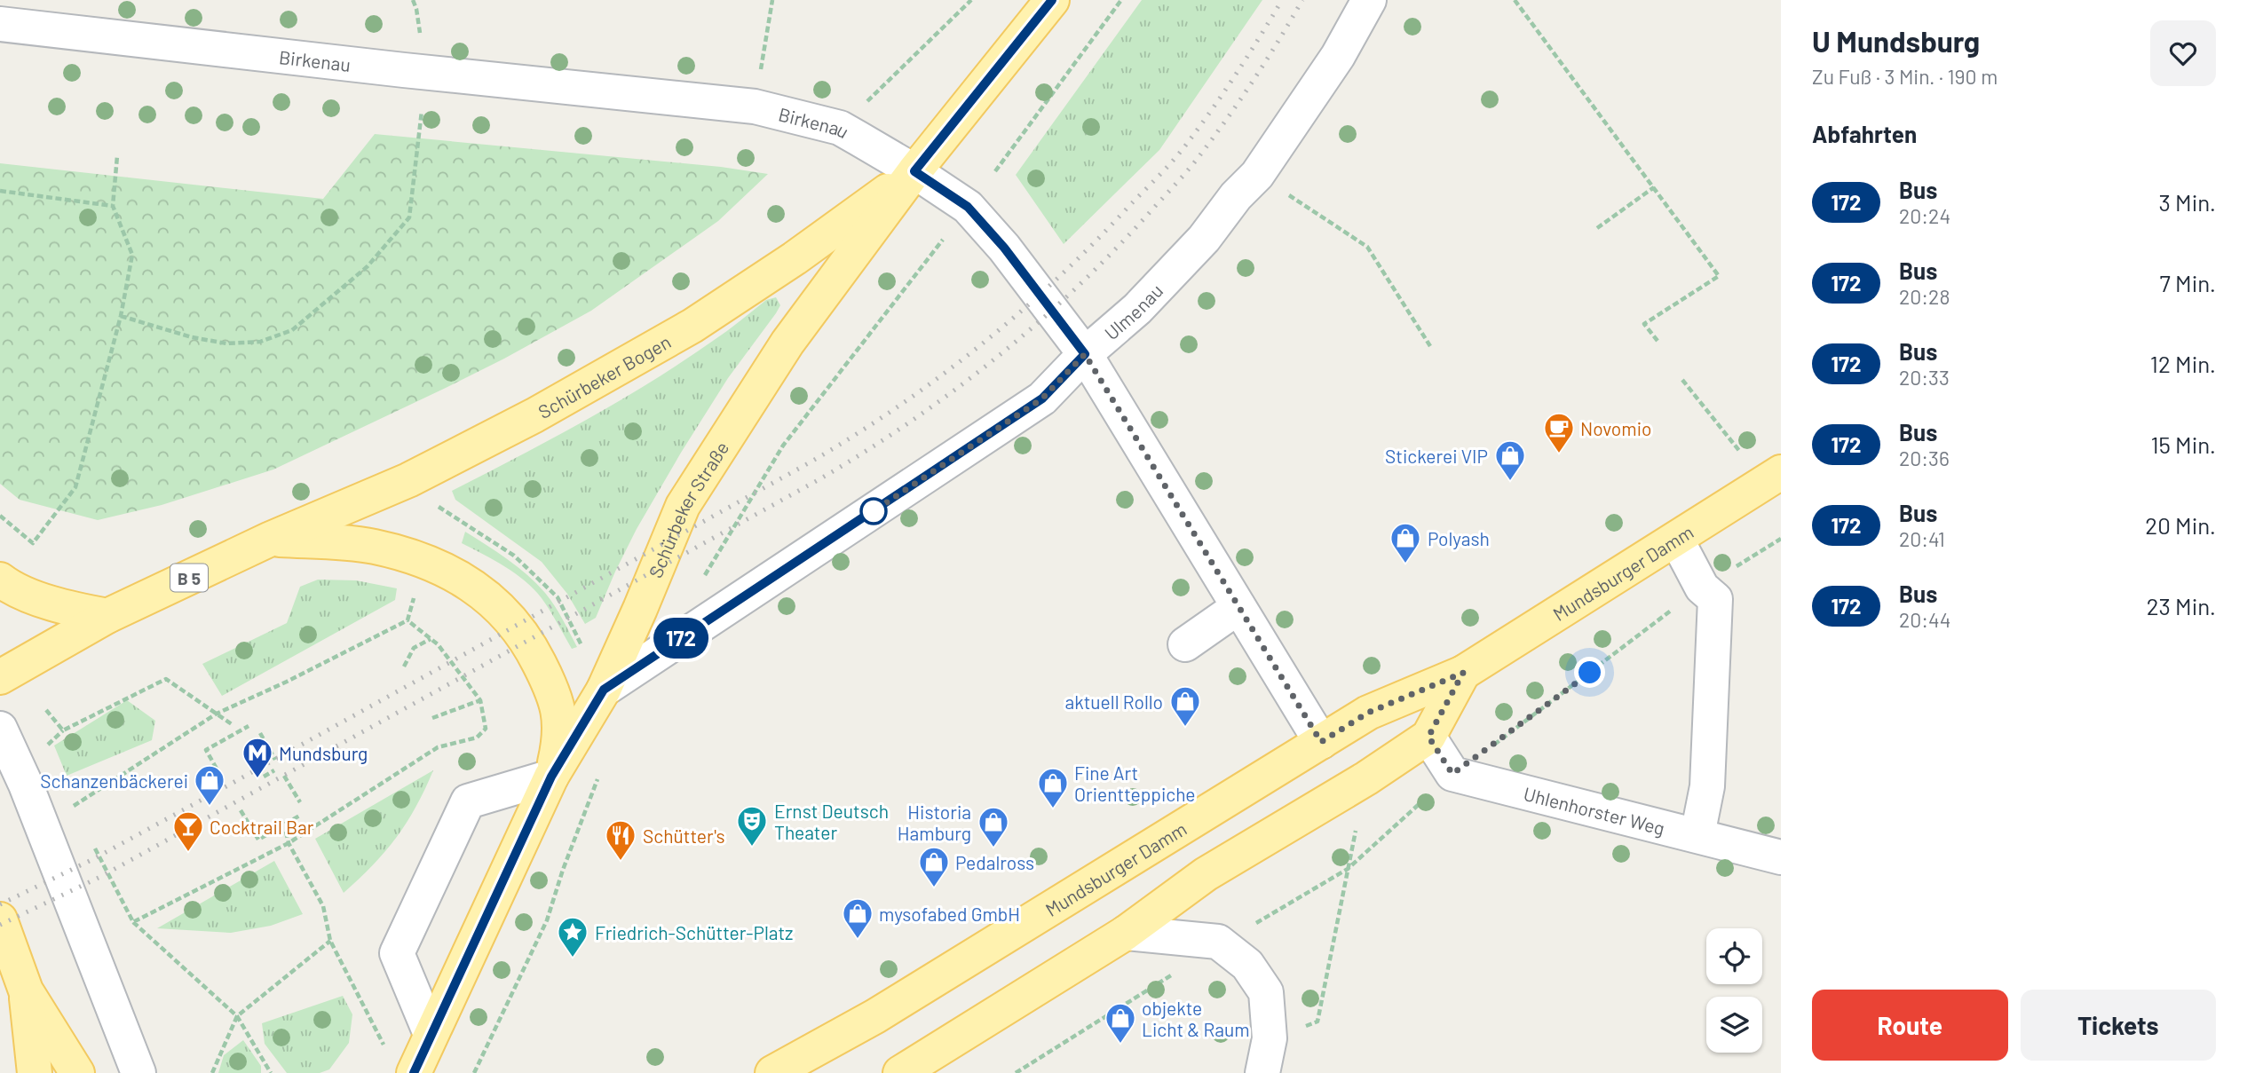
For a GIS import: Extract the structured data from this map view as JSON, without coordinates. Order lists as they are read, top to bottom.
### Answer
{
  "streets": {
    "main road": [
      "Schürbeker Bogen",
      "Schürbeker Straße",
      "Mundsburger Damm",
      "B 5"
    ],
    "street": ["Birkenau", "Ulmenau", "Uhlenhorster Weg"]
  },
  "crossings": [
    ["Birkenau", "Ulmenau"],
    ["Birkenau", "Schürbeker Bogen"],
    ["Birkenau", "Schürbeker Straße"],
    ["Birkenau", "Mundsburger Damm"],
    ["Ulmenau", "Schürbeker Straße"],
    ["Schürbeker Bogen", "Schürbeker Straße"]
  ],
  "places": {
    "cafe": ["Novomio"],
    "shop": [
      "Stickerei VIP",
      "Polyash",
      "aktuell Rollo",
      "Schanzenbäckerei",
      "Fine Art Orientteppiche",
      "Historia Hamburg",
      "Pedalross",
      "mysofabed GmbH",
      "objekte Licht & Raum"
    ],
    "metro station": ["Mundsburg"],
    "theatre": ["Ernst Deutsch Theater"],
    "bar": ["Cocktrail Bar"],
    "restaurant": ["Schütter's"],
    "place": ["Friedrich-Schütter-Platz"]
  },
  "lines": ["bus line 172"],
  "page": {
    "on_map": "172",
    "heading": [
      ["U Mundsburg", "Zu Fuß · 3 Min. · 190 m"],
      "Abfahrten"
    ],
    "list": [
      {
        "mark": "172",
        "name": "Bus",
        "note": "20:24",
        "value": "3 Min."
      },
      {
        "mark": "172",
        "name": "Bus",
        "note": "20:28",
        "value": "7 Min."
      },
      {
        "mark": "172",
        "name": "Bus",
        "note": "20:33",
        "value": "12 Min."
      },
      {
        "mark": "172",
        "name": "Bus",
        "note": "20:36",
        "value": "15 Min."
      },
      {
        "mark": "172",
        "name": "Bus",
        "note": "20:41",
        "value": "20 Min."
      },
      {
        "mark": "172",
        "name": "Bus",
        "note": "20:44",
        "value": "23 Min."
      }
    ],
    "buttons": ["Route", "Tickets"]
  }
}
